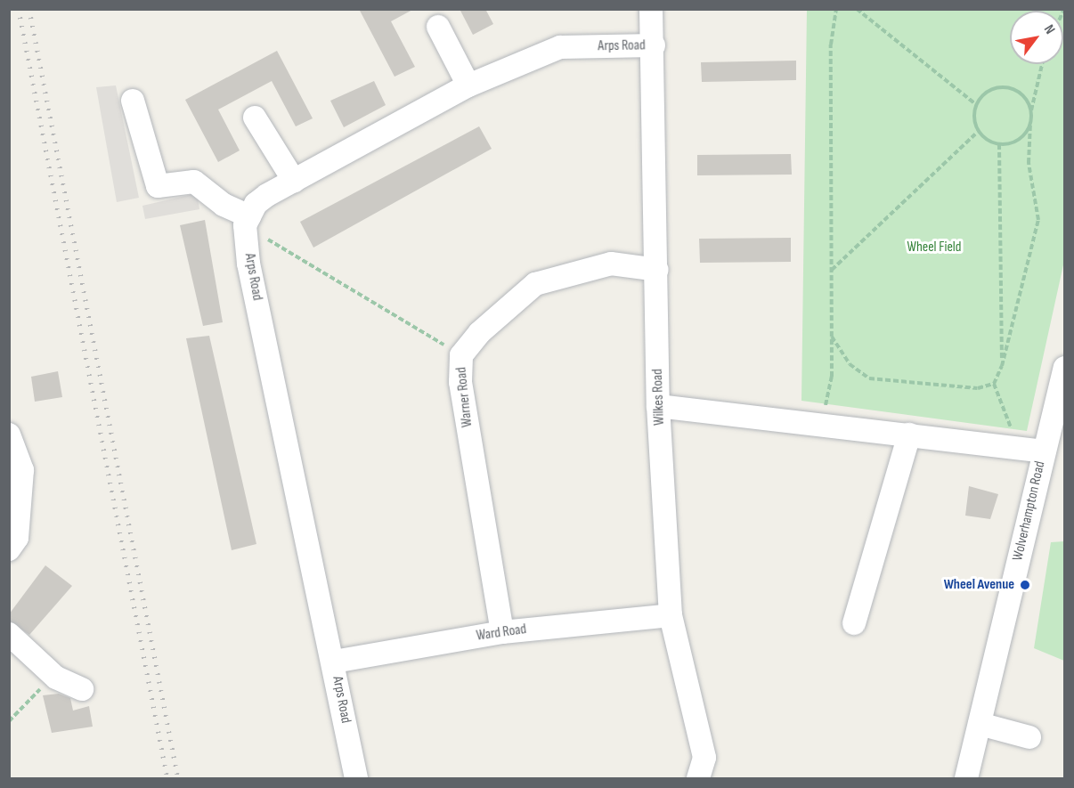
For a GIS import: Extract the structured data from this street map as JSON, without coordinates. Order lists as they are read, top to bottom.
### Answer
{
  "streets": {
    "street": [
      "Arps Road",
      "Warner Road",
      "Wilkes Road",
      "Wolverhampton Road",
      "Ward Road"
    ]
  },
  "crossings": [
    ["Arps Road", "Wilkes Road"],
    ["Arps Road", "Ward Road"],
    ["Warner Road", "Wilkes Road"],
    ["Warner Road", "Ward Road"],
    ["Wilkes Road", "Ward Road"]
  ],
  "parks": ["Wheel Field"],
  "places": ["Wheel Avenue"],
  "north": "top right"
}
